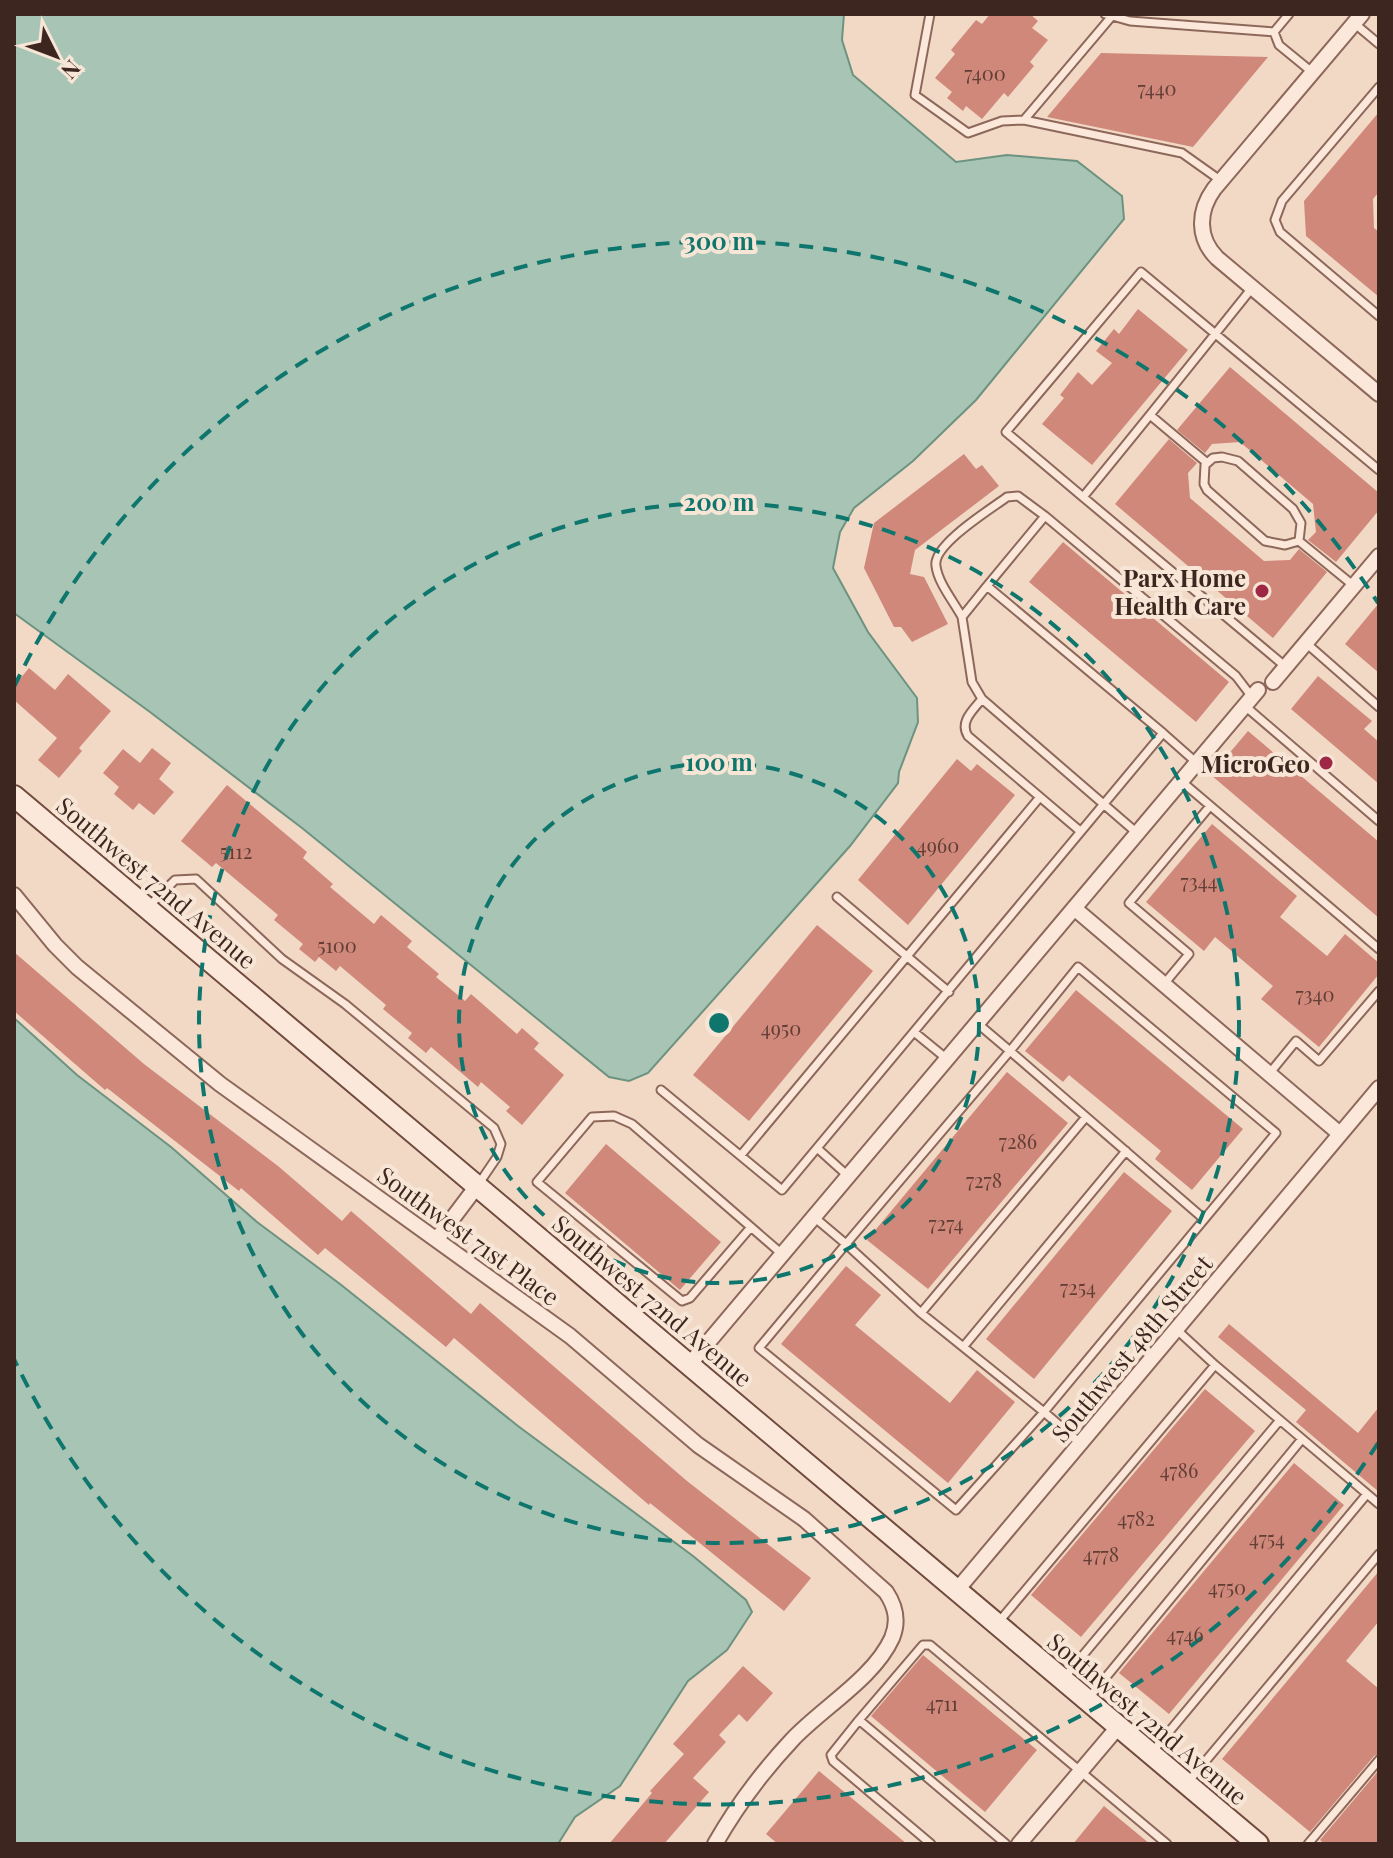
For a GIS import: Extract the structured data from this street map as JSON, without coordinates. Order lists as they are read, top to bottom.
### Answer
{
  "streets": {
    "street": ["Southwest 72nd Avenue", "Southwest 71st Place", "Southwest 48th Street"]
  },
  "crossings": [
    ["Southwest 72nd Avenue", "Southwest 48th Street"]
  ],
  "places": ["Parx Home Health Care", "MicroGeo"],
  "house_numbers": [
    "7400",
    "7440",
    "4960",
    "5112",
    "7344",
    "5100",
    "7340",
    "4950",
    "7286",
    "7278",
    "7274",
    "7254",
    "4786",
    "4782",
    "4754",
    "4778",
    "4750",
    "4746",
    "4711"
  ],
  "north": "bottom right",
  "rings": ["300 m", "200 m", "100 m"]
}
